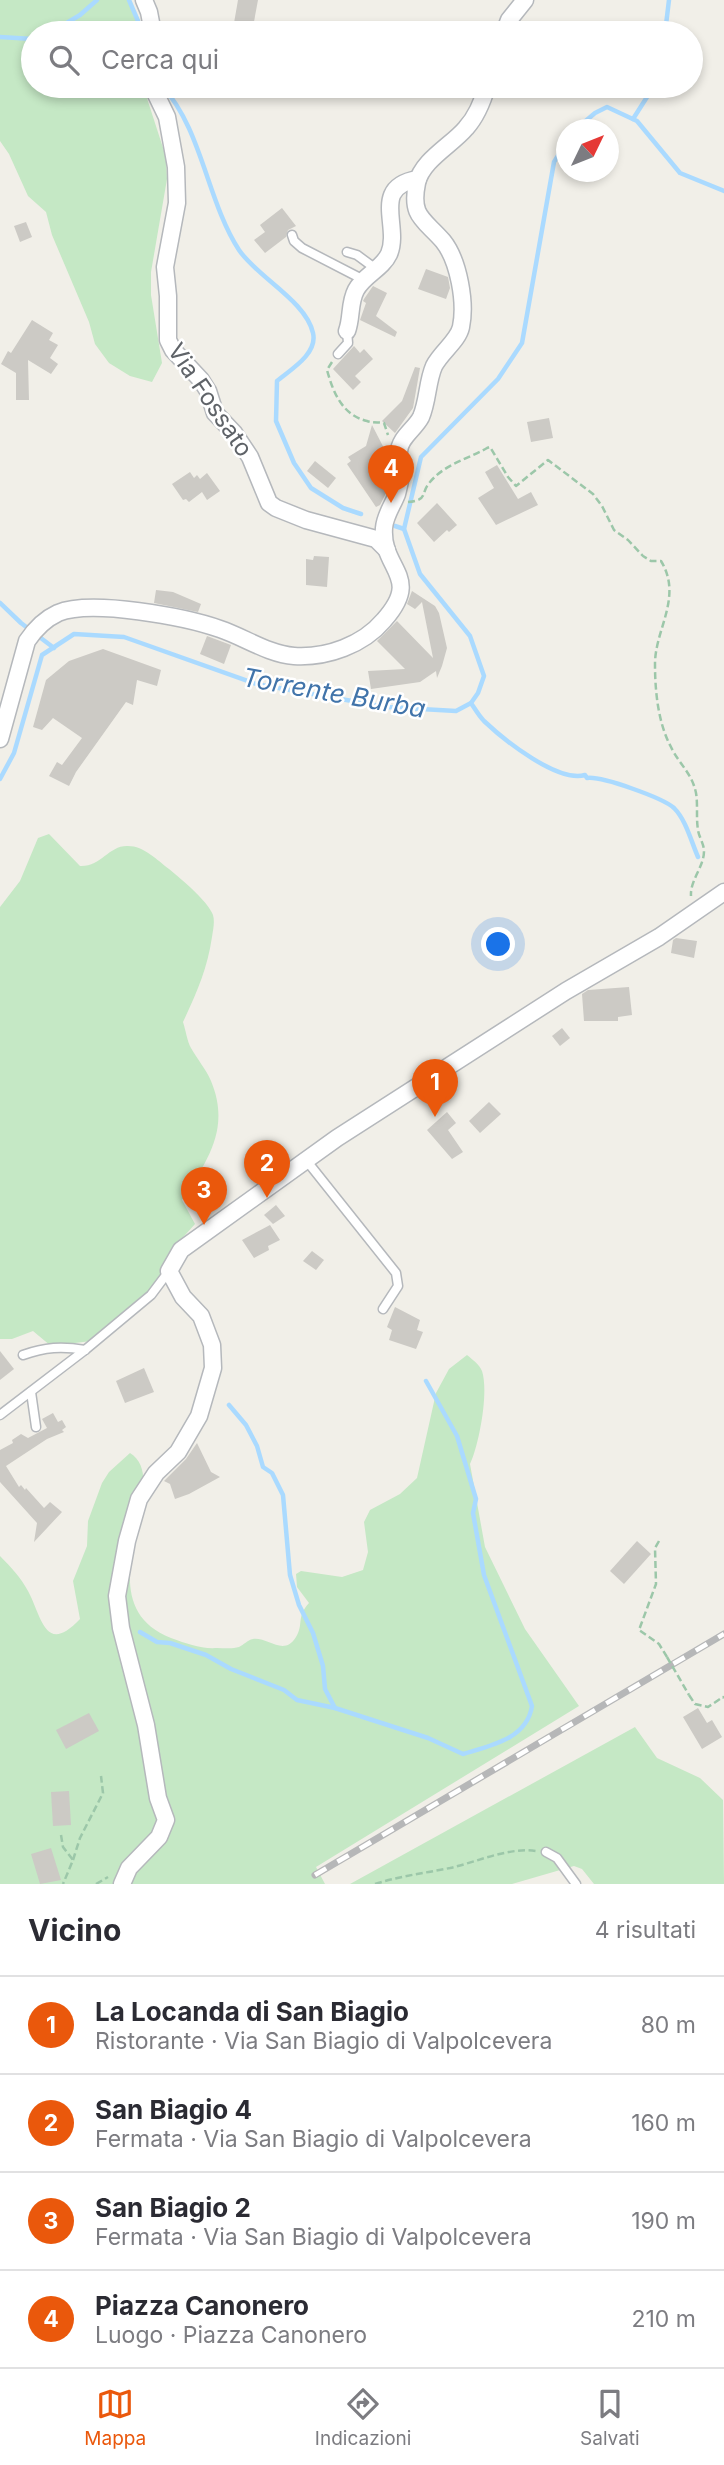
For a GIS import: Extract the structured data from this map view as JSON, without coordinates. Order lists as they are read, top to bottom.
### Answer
{
  "streets": {
    "street": ["Via Fossato"]
  },
  "water": ["Torrente Burba"],
  "north": "top right",
  "page": {
    "search": "Cerca qui",
    "pins": [
      "4",
      "1",
      "2",
      "3"
    ],
    "heading": ["Vicino", "4 risultati"],
    "list": [
      {
        "mark": "1",
        "name": "La Locanda di San Biagio",
        "note": "Ristorante · Via San Biagio di Valpolcevera",
        "value": "80 m"
      },
      {
        "mark": "2",
        "name": "San Biagio 4",
        "note": "Fermata · Via San Biagio di Valpolcevera",
        "value": "160 m"
      },
      {
        "mark": "3",
        "name": "San Biagio 2",
        "note": "Fermata · Via San Biagio di Valpolcevera",
        "value": "190 m"
      },
      {
        "mark": "4",
        "name": "Piazza Canonero",
        "note": "Luogo · Piazza Canonero",
        "value": "210 m"
      }
    ],
    "nav": ["Mappa", "Indicazioni", "Salvati"]
  }
}
